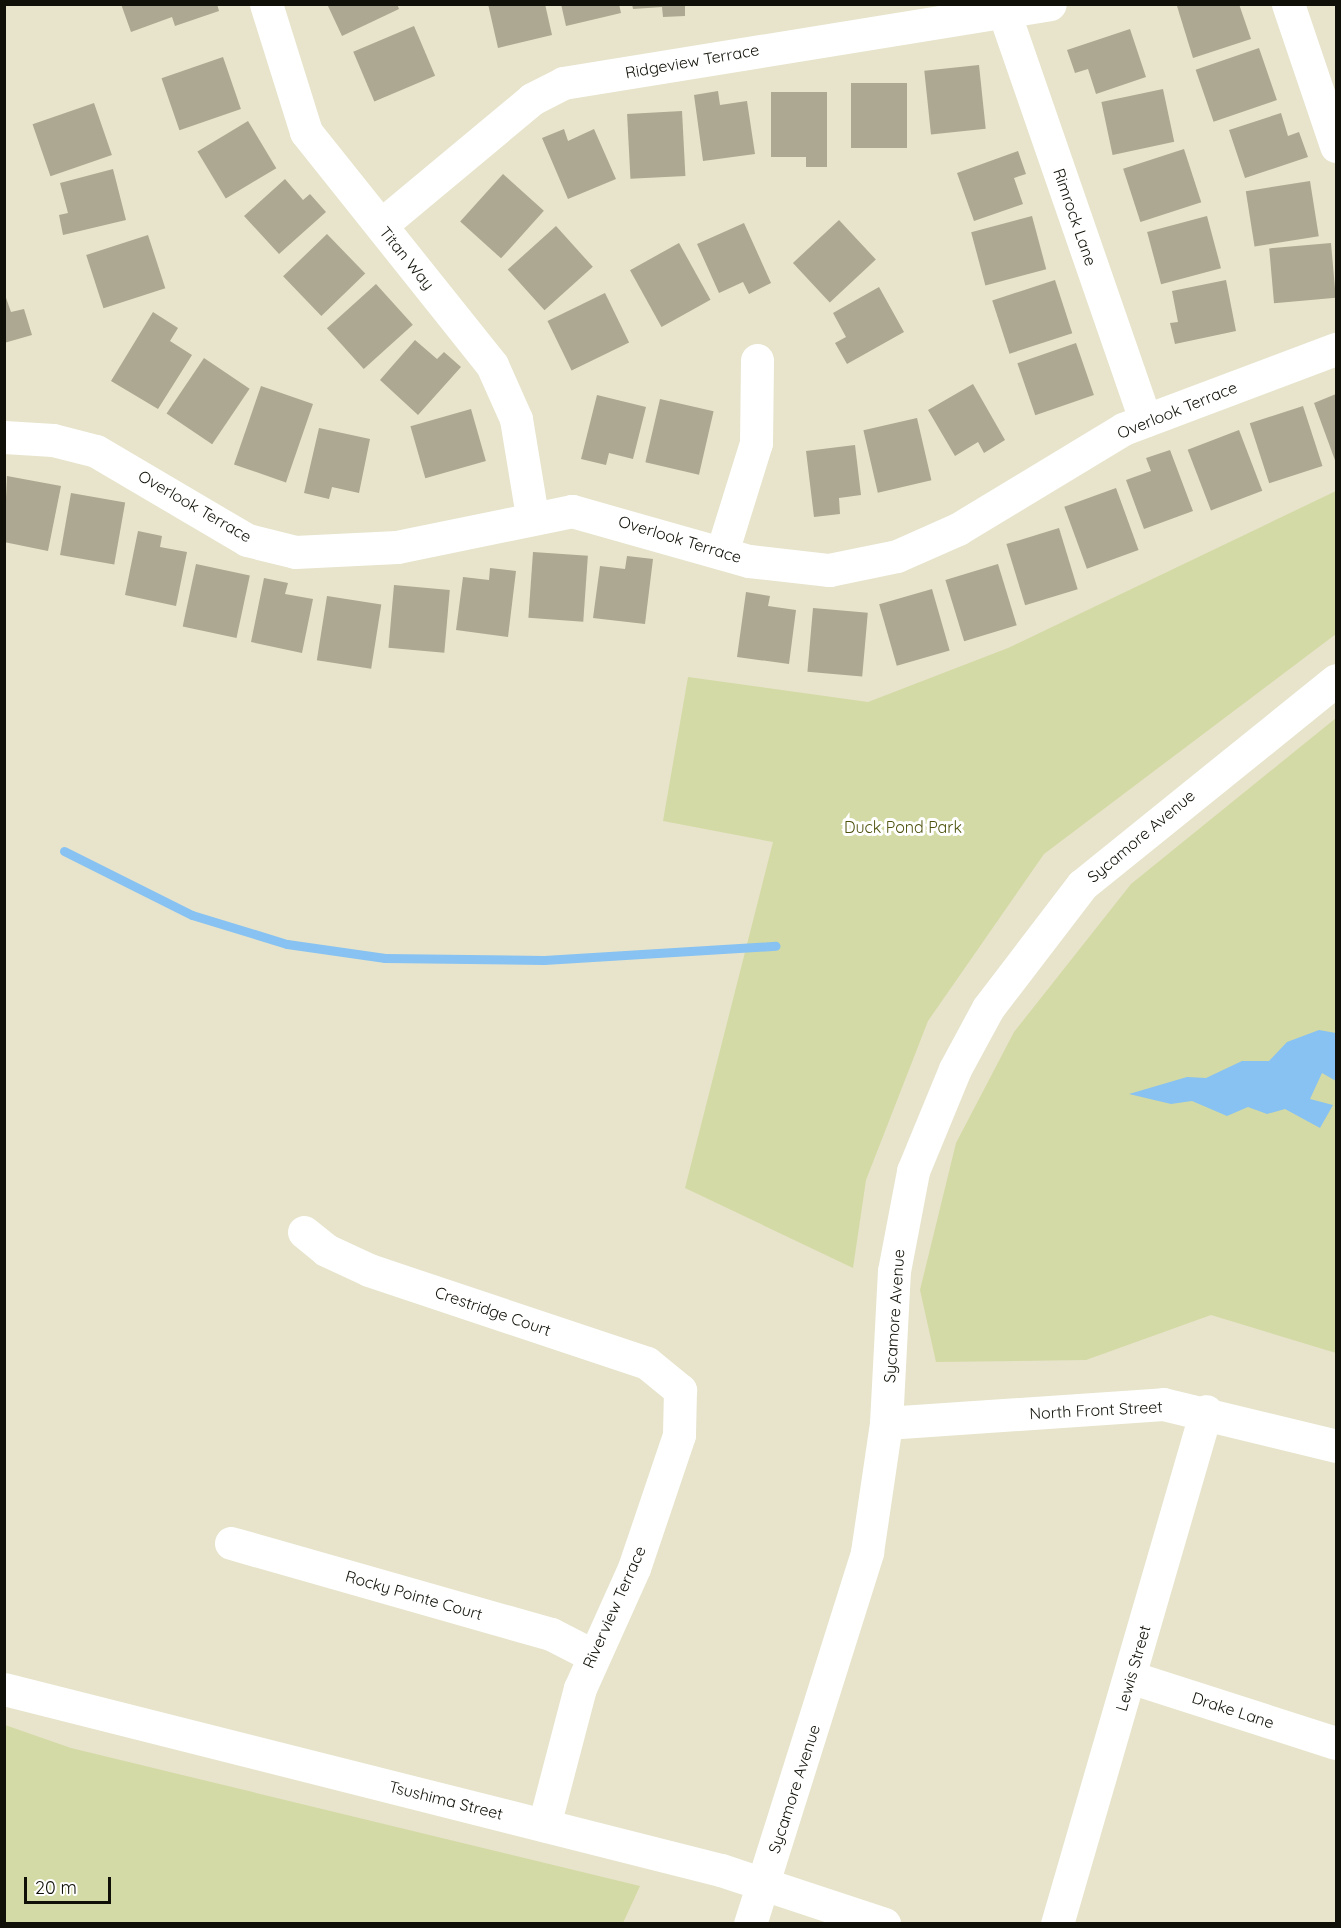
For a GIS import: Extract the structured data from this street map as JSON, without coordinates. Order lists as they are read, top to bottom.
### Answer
{
  "streets": {
    "street": [
      "Ridgeview Terrace",
      "Rimrock Lane",
      "Titan Way",
      "Overlook Terrace",
      "Sycamore Avenue",
      "Crestridge Court",
      "North Front Street",
      "Rocky Pointe Court",
      "Riverview Terrace",
      "Lewis Street",
      "Drake Lane",
      "Tsushima Street"
    ]
  },
  "crossings": [
    ["Ridgeview Terrace", "Rimrock Lane"],
    ["Ridgeview Terrace", "Titan Way"],
    ["Rimrock Lane", "Overlook Terrace"],
    ["Titan Way", "Overlook Terrace"],
    ["Sycamore Avenue", "North Front Street"],
    ["Sycamore Avenue", "Tsushima Street"],
    ["Crestridge Court", "Riverview Terrace"],
    ["North Front Street", "Lewis Street"],
    ["Rocky Pointe Court", "Riverview Terrace"],
    ["Riverview Terrace", "Tsushima Street"],
    ["Lewis Street", "Drake Lane"]
  ],
  "parks": ["Duck Pond Park"],
  "scale_bar": "20 m"
}
